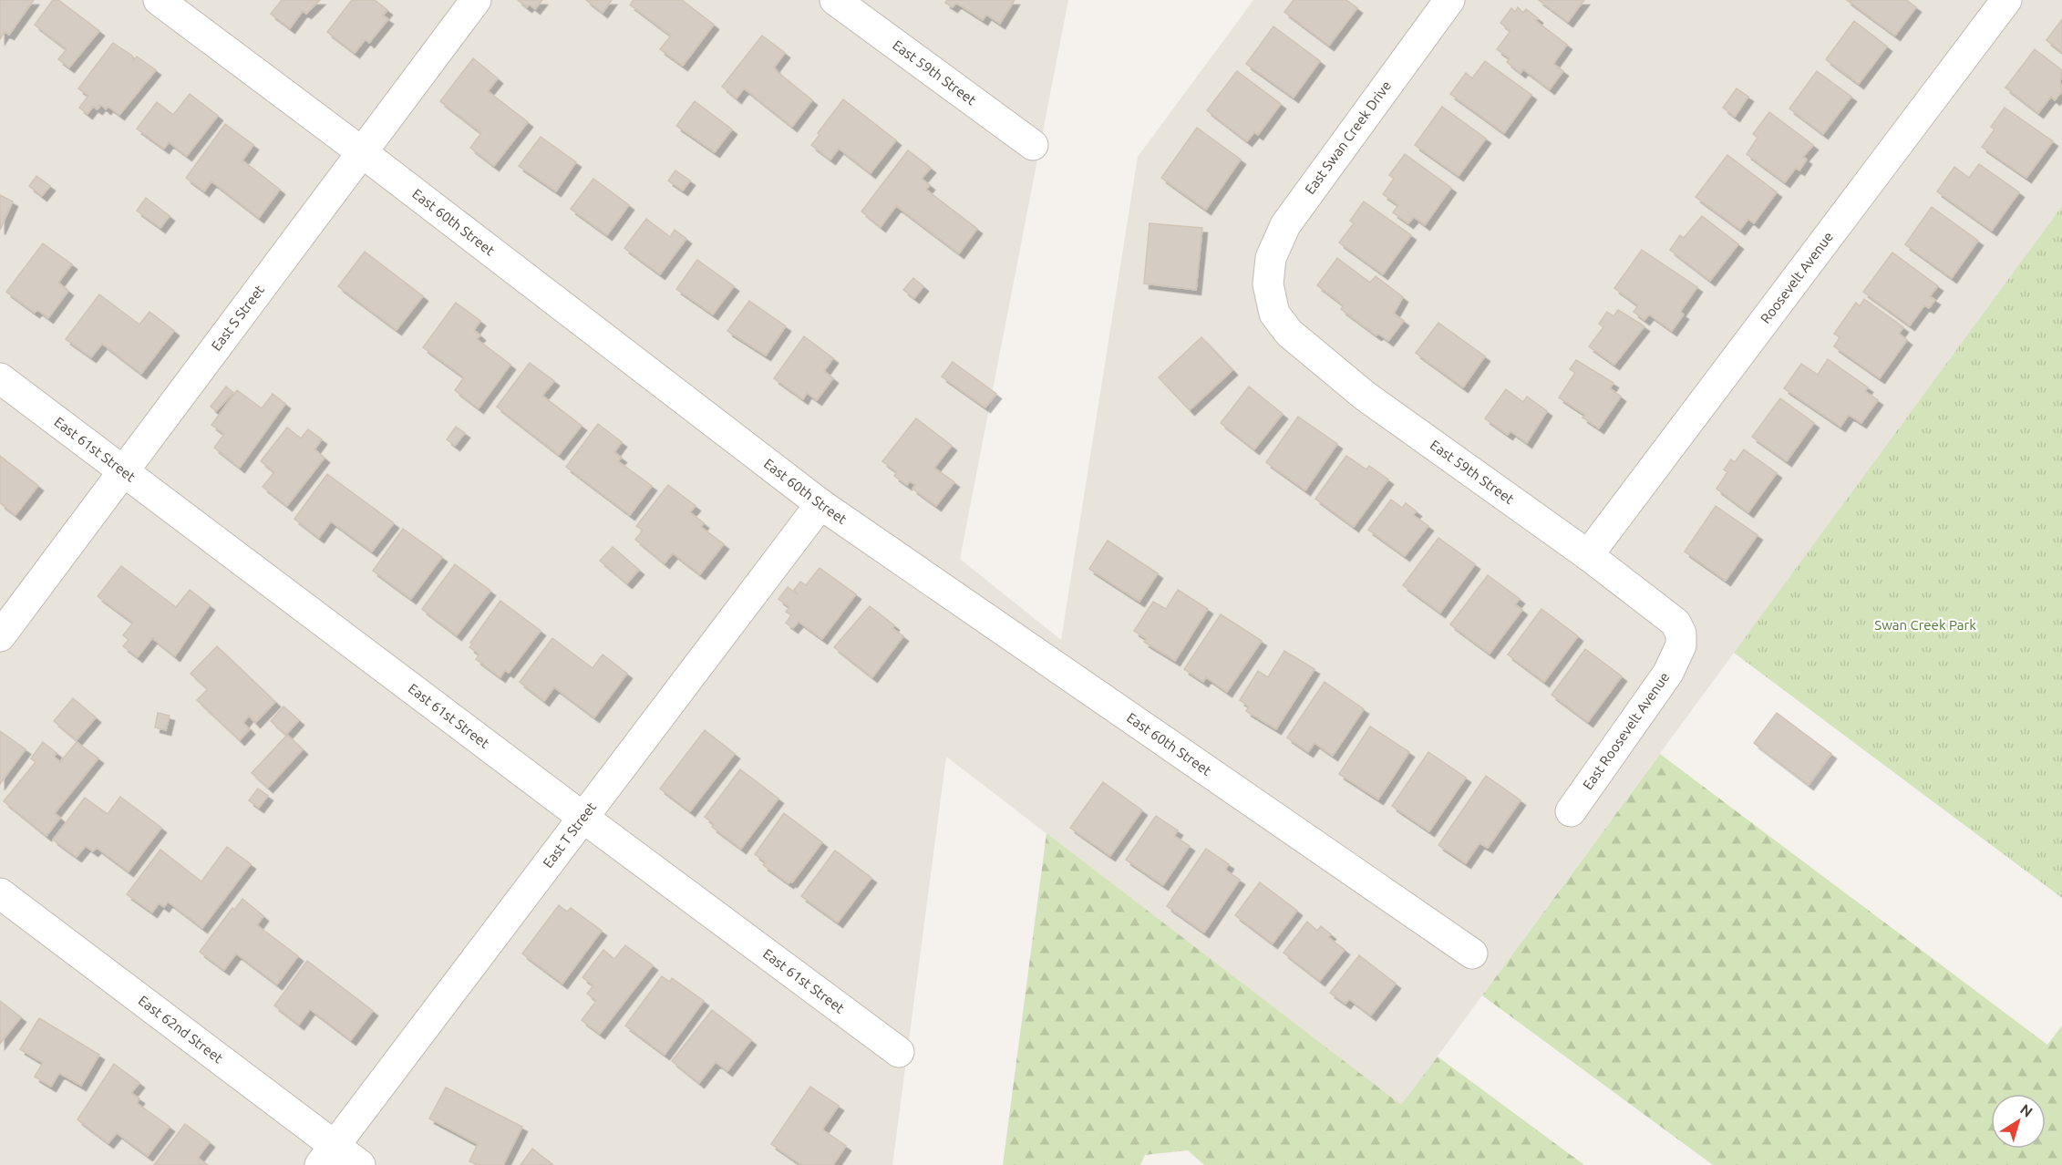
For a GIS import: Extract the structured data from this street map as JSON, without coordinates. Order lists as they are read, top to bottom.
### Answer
{
  "streets": {
    "street": [
      "East 59th Street",
      "East Swan Creek Drive",
      "East 60th Street",
      "Roosevelt Avenue",
      "East S Street",
      "East 61st Street",
      "East Roosevelt Avenue",
      "East T Street",
      "East 62nd Street"
    ]
  },
  "crossings": [
    ["East 59th Street", "East Swan Creek Drive"],
    ["East 59th Street", "Roosevelt Avenue"],
    ["East 59th Street", "East Roosevelt Avenue"],
    ["East 60th Street", "East S Street"],
    ["East 60th Street", "East T Street"],
    ["East S Street", "East 61st Street"],
    ["East 61st Street", "East T Street"],
    ["East T Street", "East 62nd Street"]
  ],
  "parks": ["Swan Creek Park"],
  "north": "top right"
}
